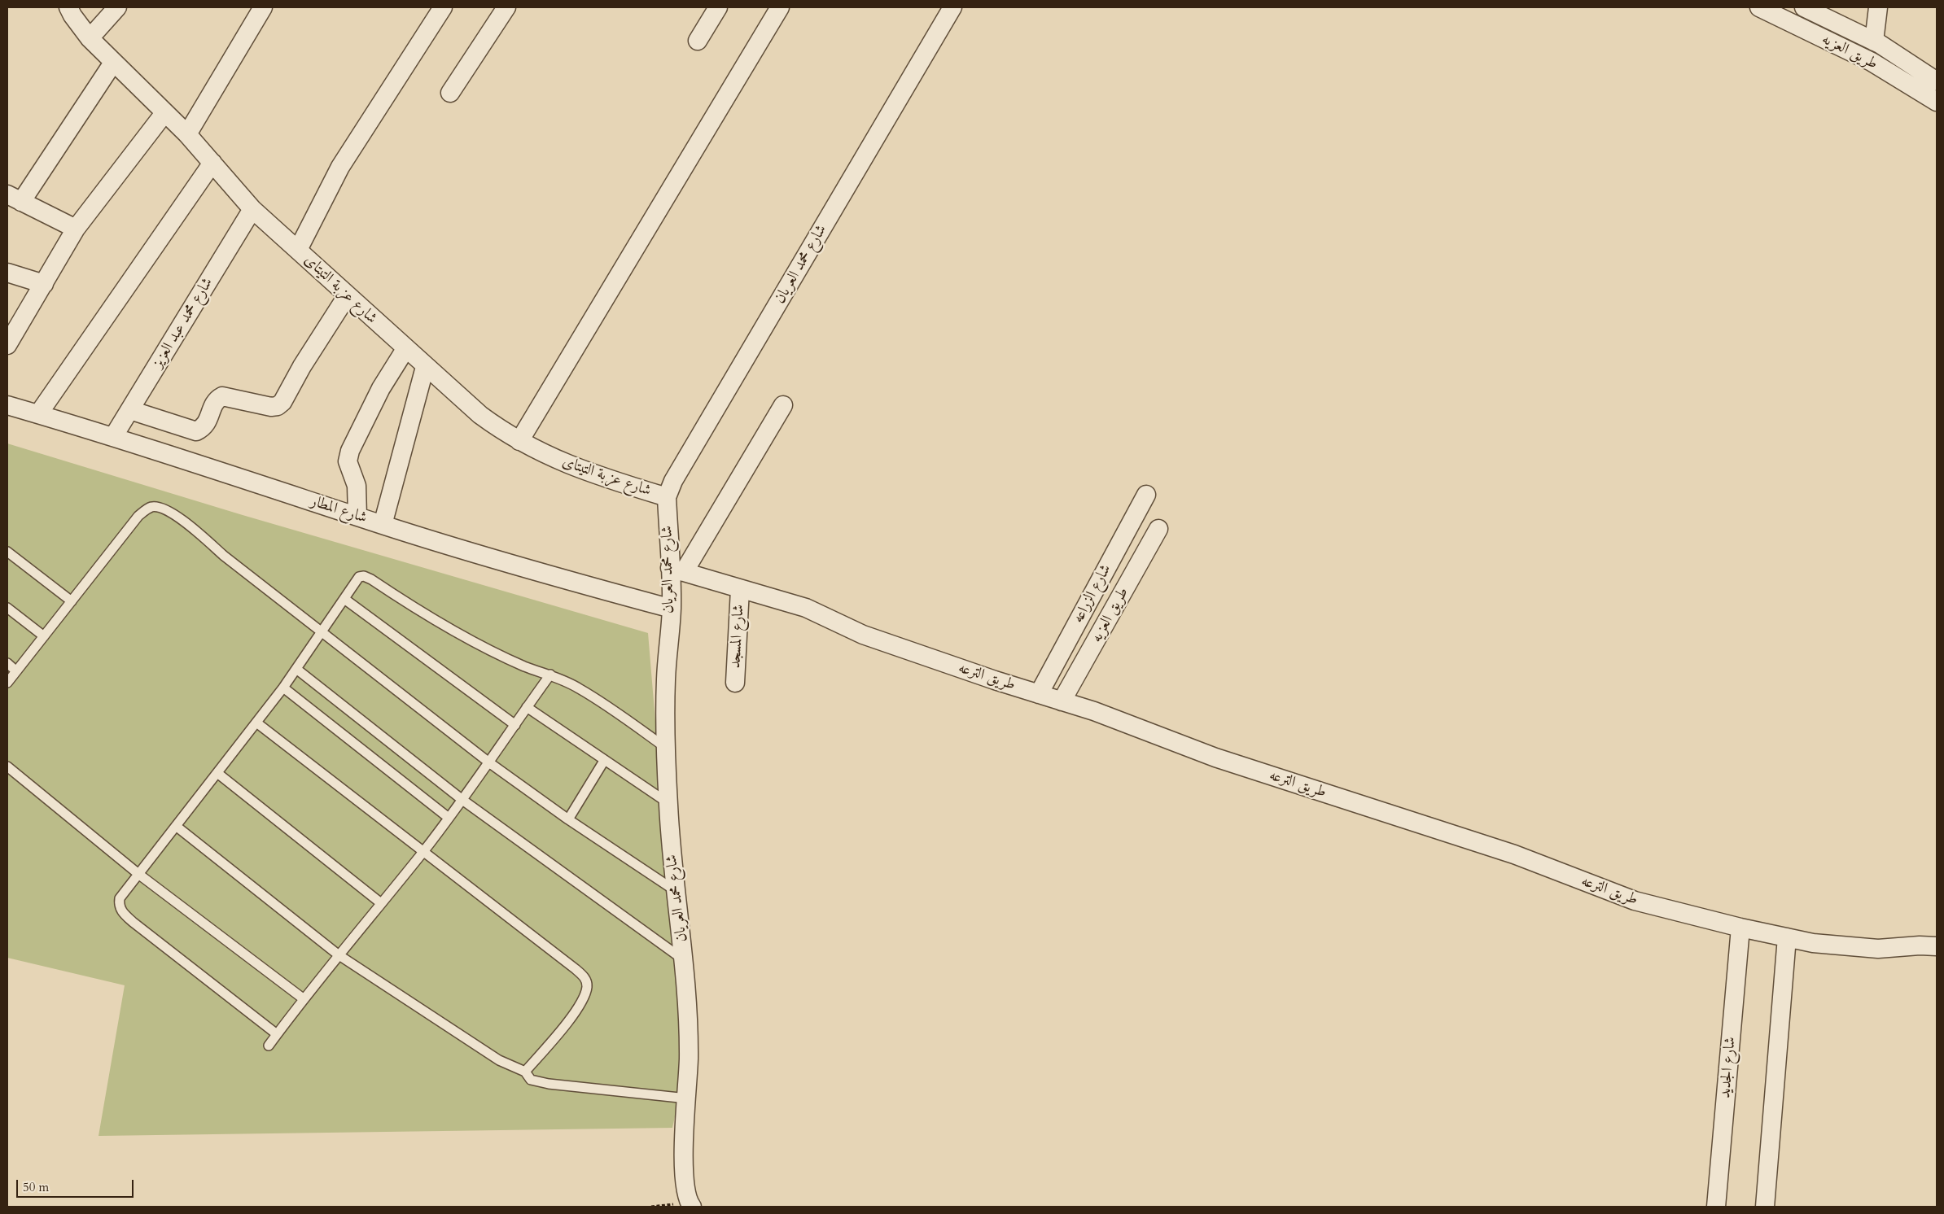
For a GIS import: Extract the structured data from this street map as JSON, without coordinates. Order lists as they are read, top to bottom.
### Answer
{
  "streets": {
    "street": [
      "طريق العزيه",
      "شارع محمد العريان",
      "شارع عزبة التيتاى",
      "شارع محمد عبد العزيز",
      "شارع المطار",
      "شارع الزراعه",
      "شارع المسجد",
      "طريق الترعه",
      "شارع الجديد"
    ]
  },
  "crossings": [
    ["طريق العزيه", "طريق الترعه"],
    ["شارع محمد العريان", "شارع عزبة التيتاى"],
    ["شارع محمد العريان", "شارع المطار"],
    ["شارع محمد العريان", "طريق الترعه"],
    ["شارع عزبة التيتاى", "شارع محمد عبد العزيز"],
    ["شارع محمد عبد العزيز", "شارع المطار"],
    ["شارع الزراعه", "طريق الترعه"],
    ["شارع المسجد", "طريق الترعه"],
    ["طريق الترعه", "شارع الجديد"]
  ],
  "scale_bar": "50 m"
}
